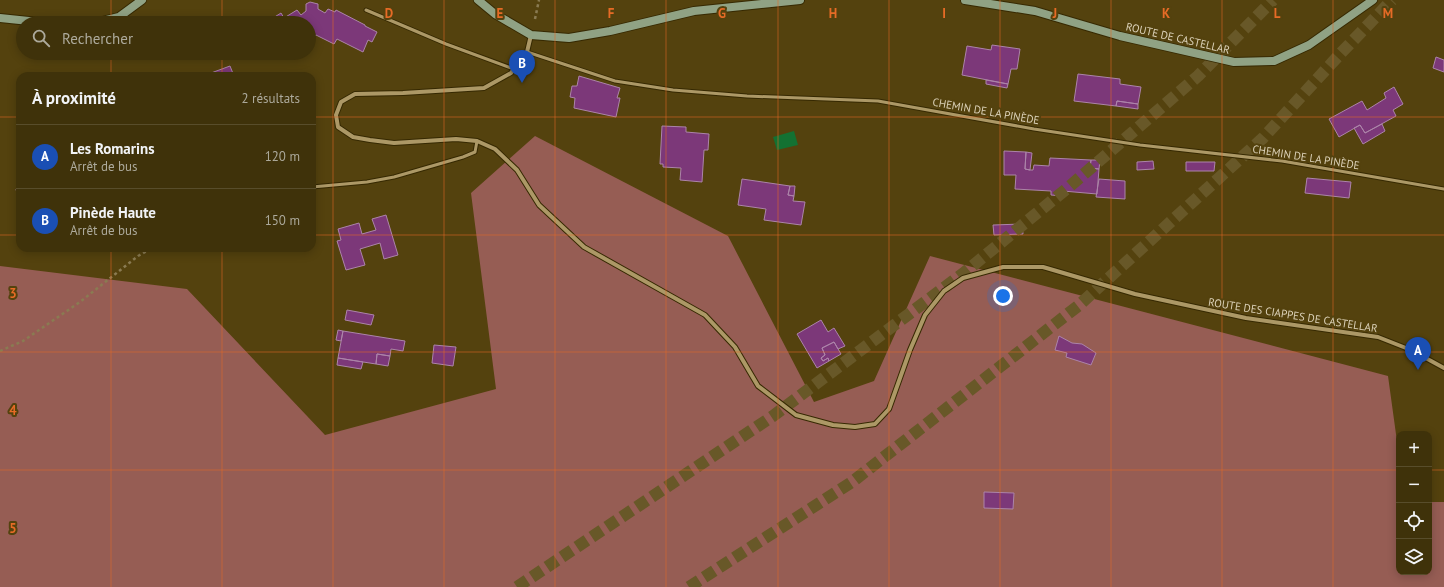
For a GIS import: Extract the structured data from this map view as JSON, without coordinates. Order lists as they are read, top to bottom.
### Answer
{
  "streets": {
    "street": ["ROUTE DE CASTELLAR", "ROUTE DES CIAPPES DE CASTELLAR"],
    "lane": ["CHEMIN DE LA PINÈDE"]
  },
  "crossings": [
    ["CHEMIN DE LA PINÈDE", "ROUTE DES CIAPPES DE CASTELLAR"]
  ],
  "page": {
    "search": "Rechercher",
    "pins": ["B", "A"],
    "heading": ["À proximité", "2 résultats"],
    "list": [
      {
        "mark": "A",
        "name": "Les Romarins",
        "note": "Arrêt de bus",
        "value": "120 m"
      },
      {
        "mark": "B",
        "name": "Pinède Haute",
        "note": "Arrêt de bus",
        "value": "150 m"
      }
    ],
    "map_buttons": ["+", "−"]
  },
  "grid": {
    "columns": [
      "D",
      "E",
      "F",
      "G",
      "H",
      "I",
      "J",
      "K",
      "L",
      "M"
    ],
    "rows": ["3", "4", "5"]
  }
}
